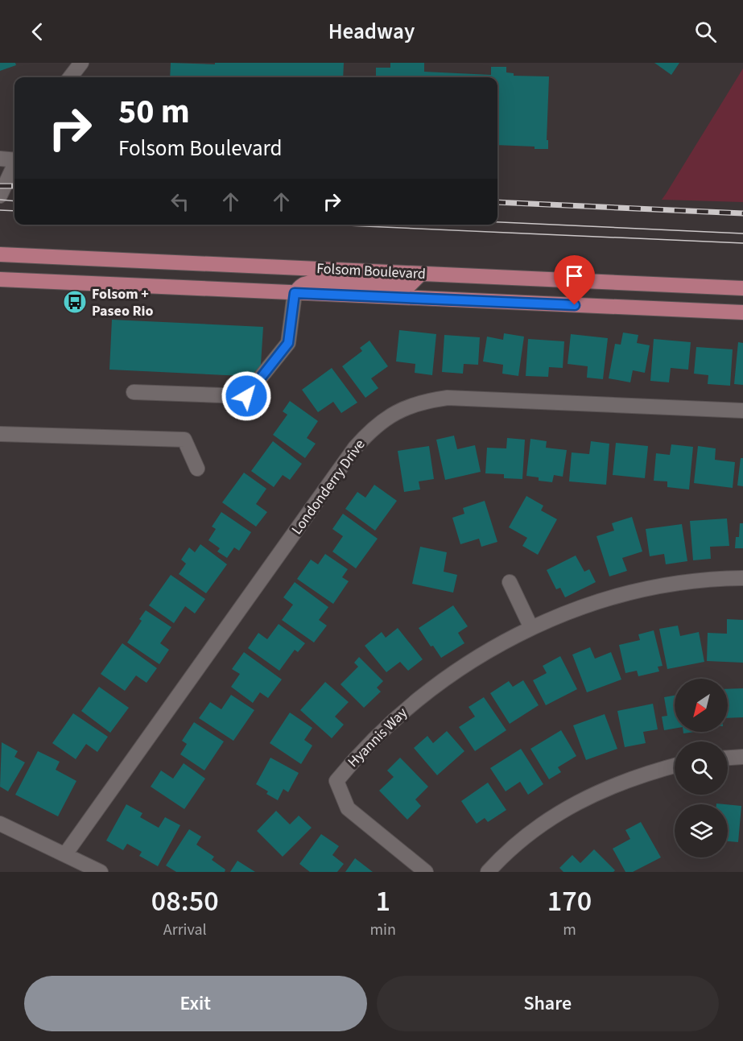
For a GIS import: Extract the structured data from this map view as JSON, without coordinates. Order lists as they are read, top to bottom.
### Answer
{
  "streets": {
    "main road": ["Folsom Boulevard"],
    "street": ["Londonderry Drive", "Hyannis Way"]
  },
  "places": {
    "bus stop": ["Folsom + Paseo Rio"]
  },
  "north": "bottom left",
  "page": {
    "header": "Headway",
    "turn": ["50 m", "Folsom Boulevard"],
    "eta": [
      "08:50",
      "Arrival",
      "1",
      "min",
      "170",
      "m"
    ],
    "buttons": ["Exit", "Share"]
  }
}
